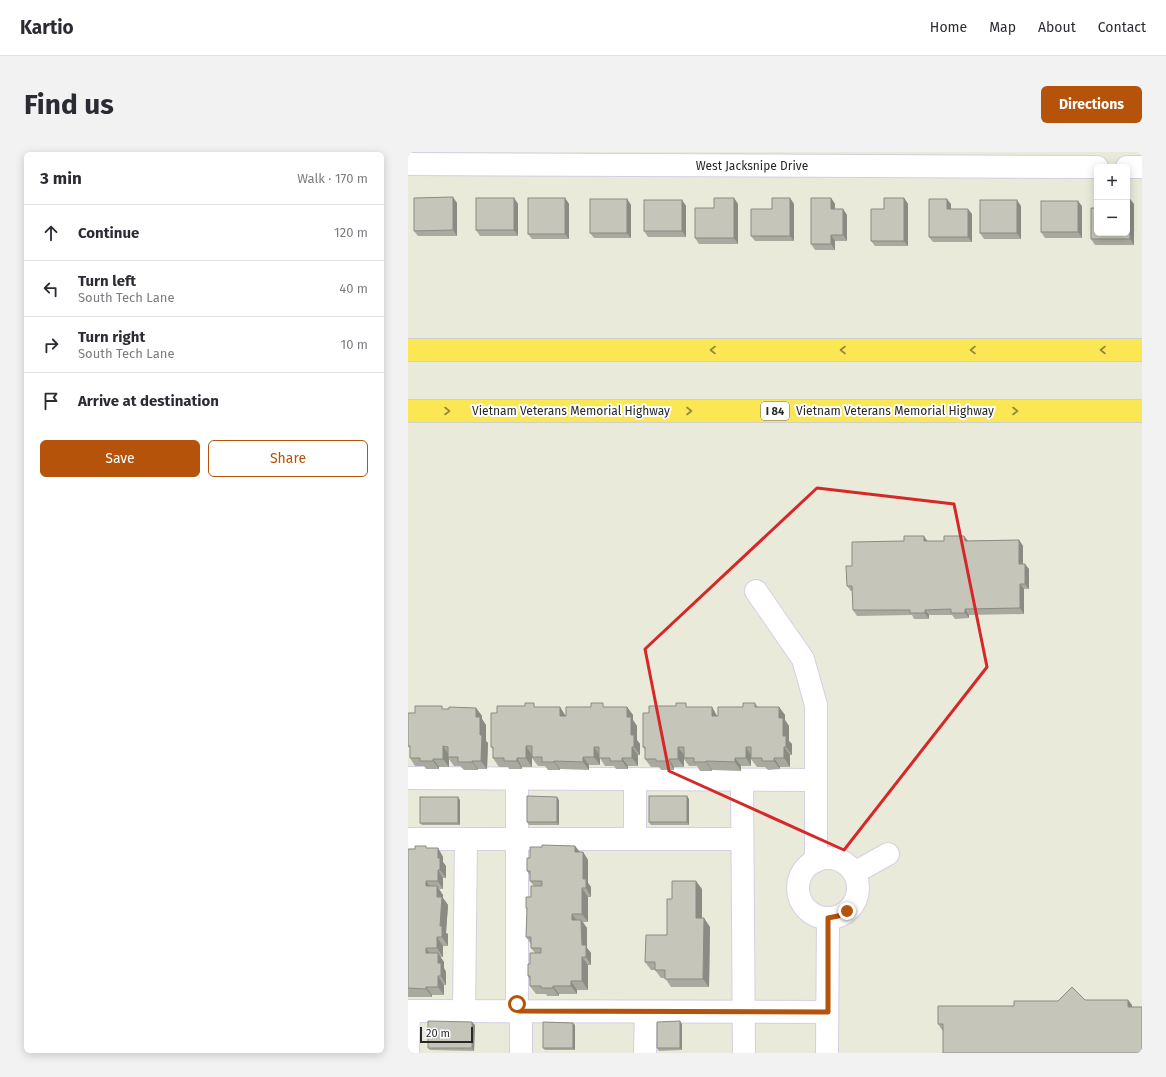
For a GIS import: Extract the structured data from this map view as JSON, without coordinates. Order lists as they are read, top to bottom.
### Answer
{
  "streets": {
    "highway": ["Vietnam Veterans Memorial Highway", "I 84"],
    "street": ["West Jacksnipe Drive"]
  },
  "scale_bar": "20 m",
  "page": {
    "header": "Kartio",
    "nav": [
      "Home",
      "Map",
      "About",
      "Contact"
    ],
    "buttons": [
      "Directions",
      ["Save", "Share"]
    ],
    "title": "Find us",
    "heading": ["3 min", "Walk · 170 m"],
    "map_buttons": ["+", "−"],
    "list": [
      ["Continue", "120 m"],
      ["Turn left", "South Tech Lane", "40 m"],
      ["Turn right", "South Tech Lane", "10 m"],
      "Arrive at destination"
    ],
    "scale": "20 m"
  }
}
